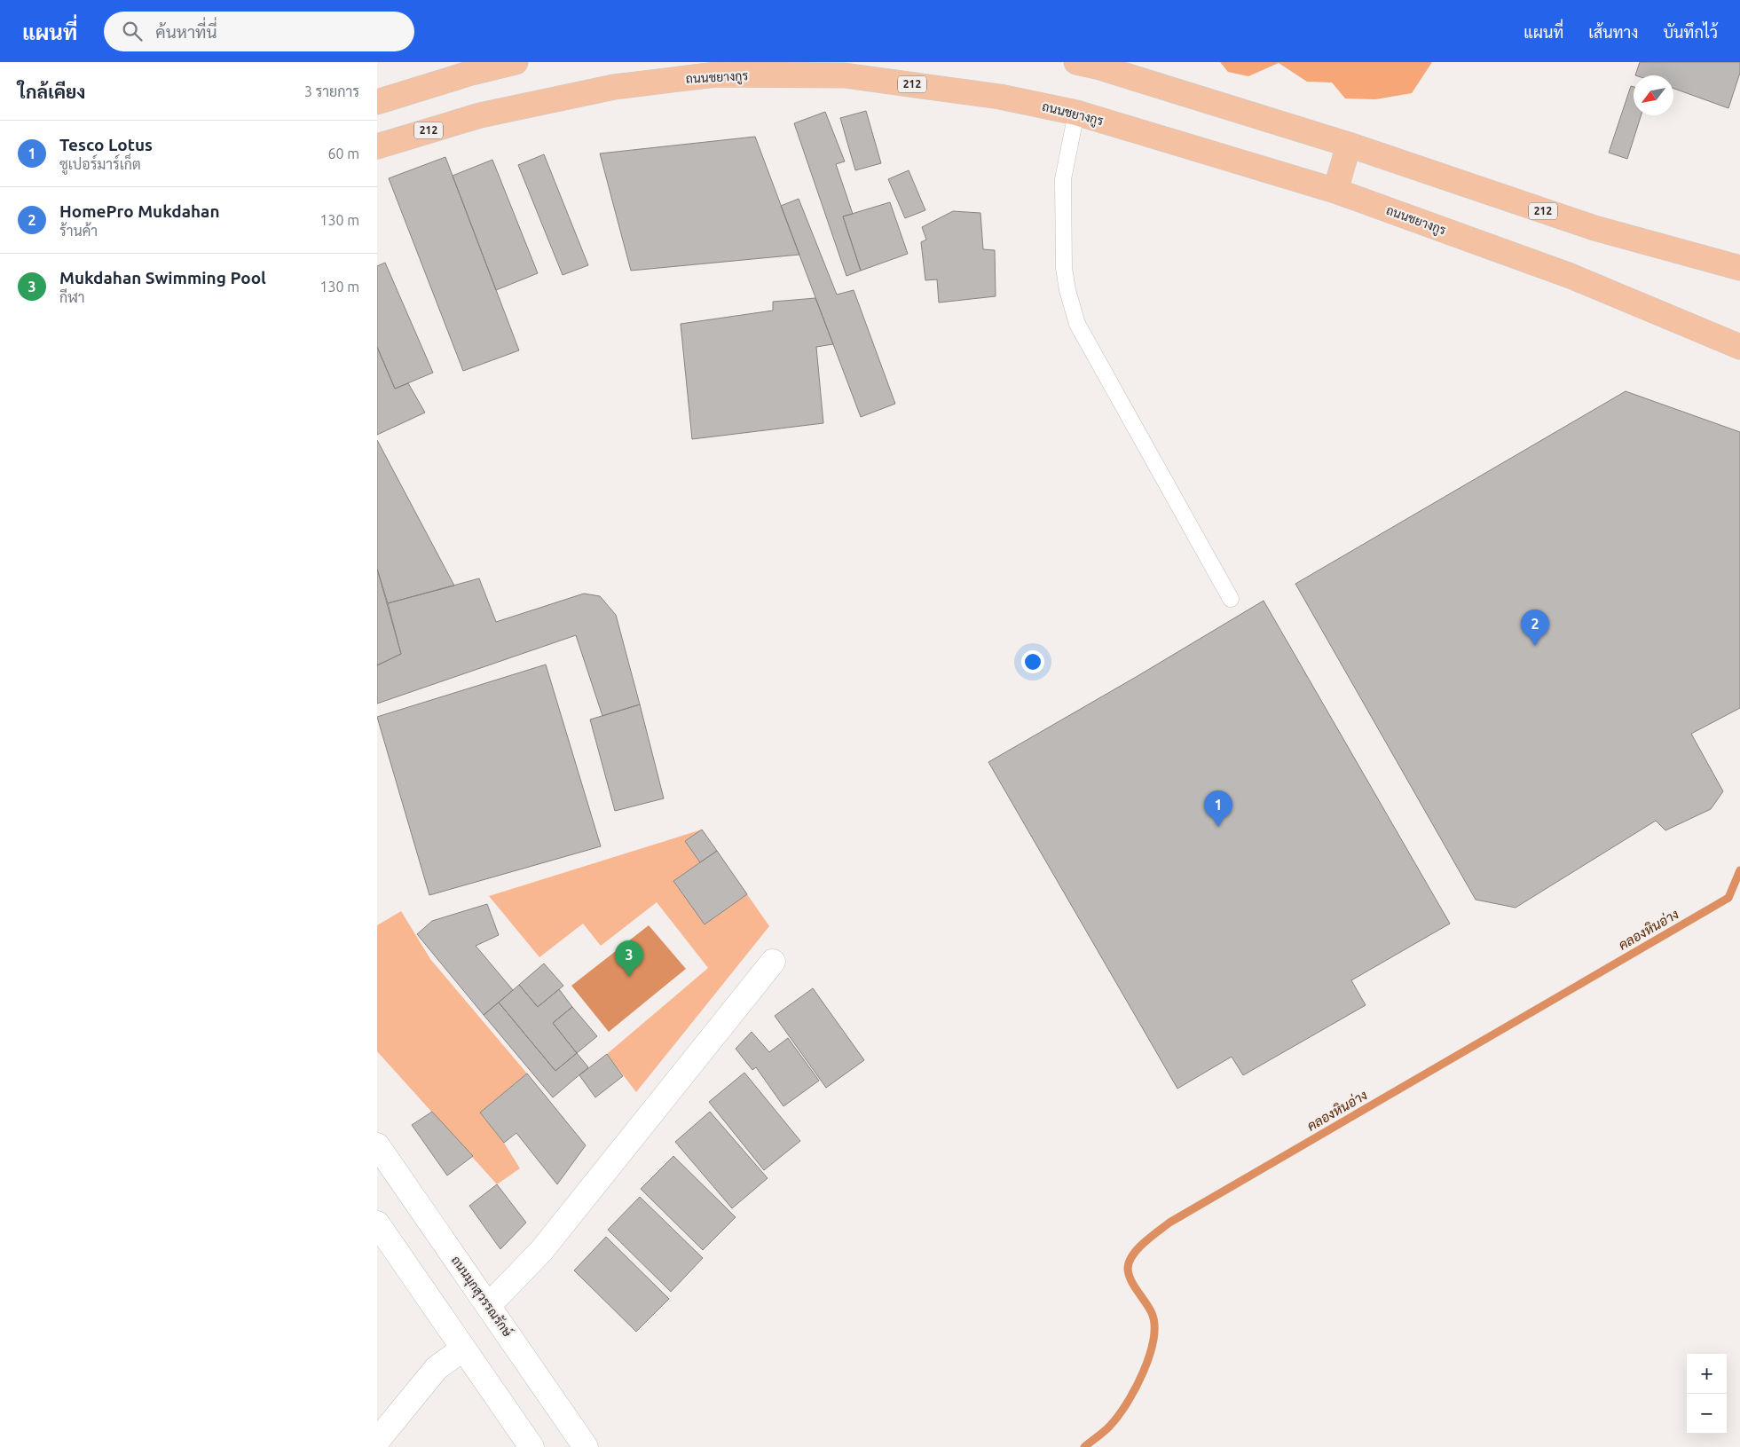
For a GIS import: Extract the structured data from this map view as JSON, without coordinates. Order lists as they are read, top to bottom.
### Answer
{
  "streets": {
    "main road": ["ถนนชยางกูร", "212", "ถนนมุกสุวรรณรักษ์"]
  },
  "water": ["คลองหินอ่าง"],
  "north": "bottom left",
  "page": {
    "header": "แผนที่",
    "search": "ค้นหาที่นี่",
    "nav": ["แผนที่", "เส้นทาง", "บันทึกไว้"],
    "heading": ["ใกล้เคียง", "3 รายการ"],
    "list": [
      {
        "mark": "1",
        "name": "Tesco Lotus",
        "note": "ซูเปอร์มาร์เก็ต",
        "value": "60 m"
      },
      {
        "mark": "2",
        "name": "HomePro Mukdahan",
        "note": "ร้านค้า",
        "value": "130 m"
      },
      {
        "mark": "3",
        "name": "Mukdahan Swimming Pool",
        "note": "กีฬา",
        "value": "130 m"
      }
    ],
    "pins": ["2", "1", "3"],
    "map_buttons": ["+", "−"]
  }
}
